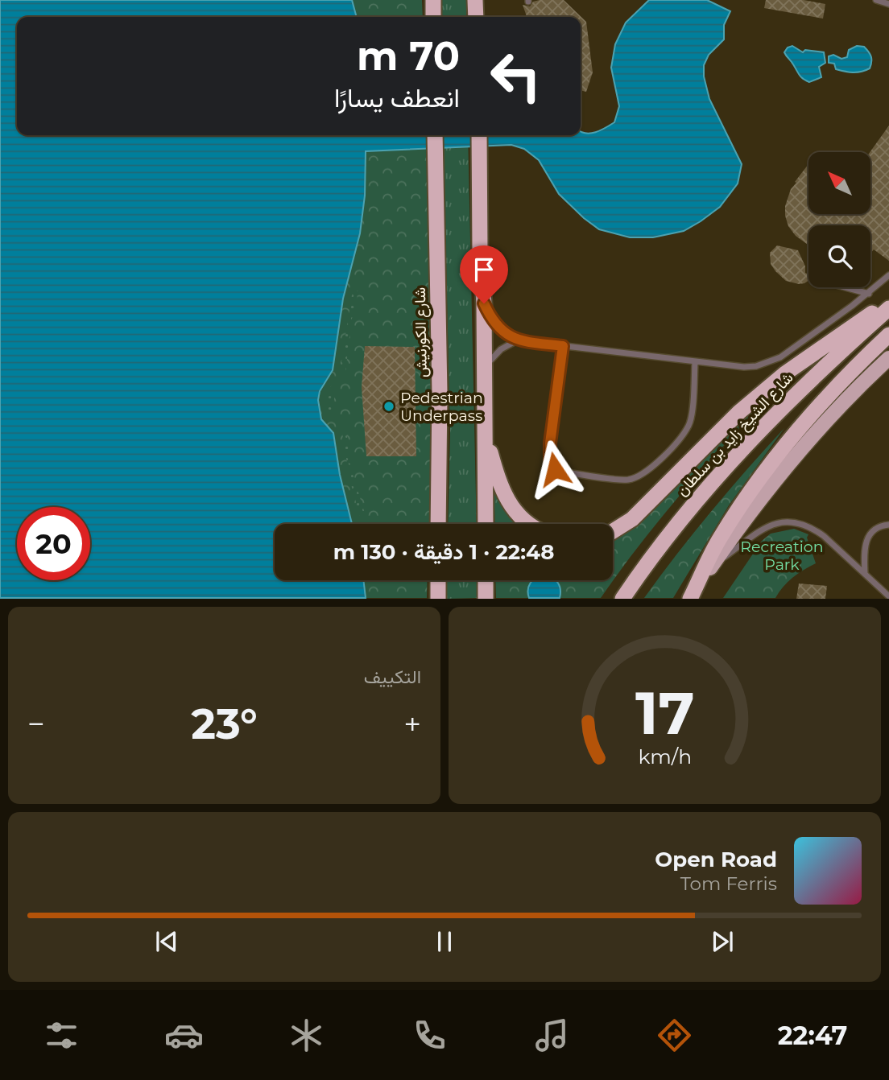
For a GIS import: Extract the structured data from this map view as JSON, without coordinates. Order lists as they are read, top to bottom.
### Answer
{
  "streets": {
    "highway": ["شارع الكورنيش", "شارع الشيخ زايد بن سلطان"]
  },
  "parks": ["Recreation Park"],
  "places": ["Pedestrian Underpass"],
  "north": "top left",
  "page": {
    "turn": ["70 m", "انعطف يسارًا"],
    "limit": "20",
    "trip": "22:48 · 1 دقيقة · 130 m",
    "tile": "التكييف",
    "heat": ["−", "23°", "+"],
    "song": ["Open Road", "Tom Ferris"],
    "tabs": "22:47",
    "gauge": ["17", "km/h"]
  }
}
